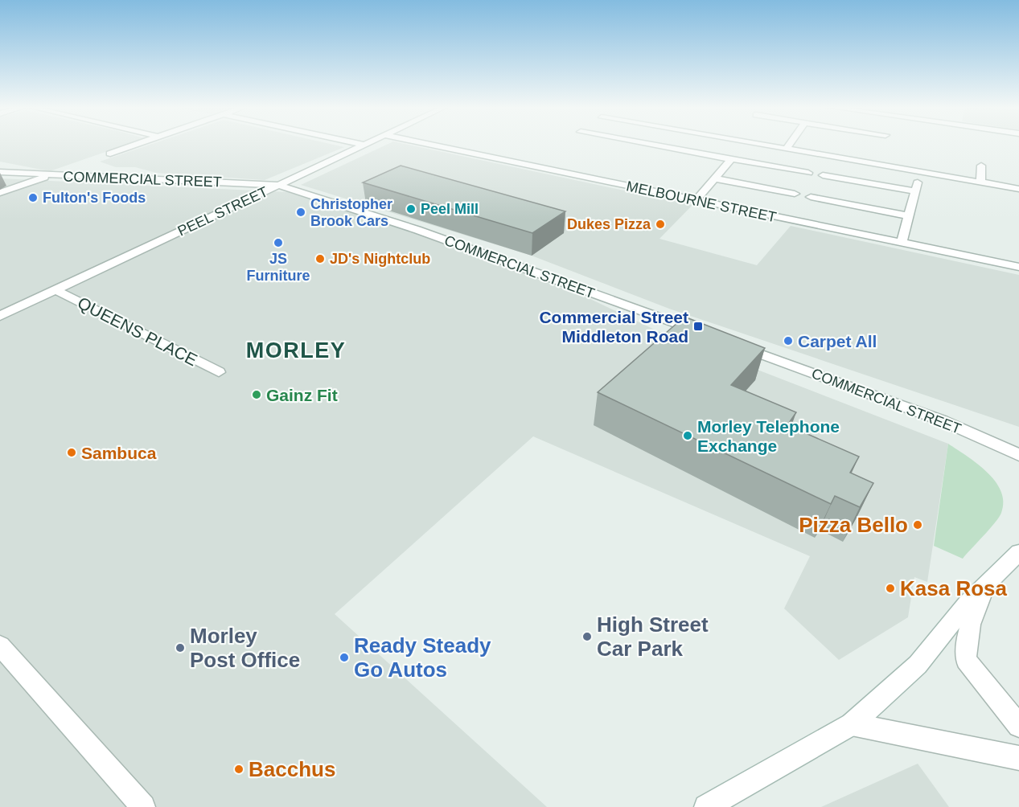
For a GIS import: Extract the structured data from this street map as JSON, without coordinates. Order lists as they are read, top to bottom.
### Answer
{
  "streets": {
    "street": [
      "COMMERCIAL STREET",
      "MELBOURNE STREET",
      "PEEL STREET",
      "QUEENS PLACE"
    ]
  },
  "crossings": [
    ["COMMERCIAL STREET", "PEEL STREET"],
    ["PEEL STREET", "QUEENS PLACE"]
  ],
  "districts": ["MORLEY"],
  "places": {
    "other": [
      "Fulton's Foods",
      "Peel Mill",
      "Christopher Brook Cars",
      "Dukes Pizza",
      "JS Furniture",
      "JD's Nightclub",
      "Carpet All",
      "Gainz Fit",
      "Morley Telephone Exchange",
      "Sambuca",
      "Pizza Bello",
      "Kasa Rosa",
      "High Street Car Park",
      "Morley Post Office",
      "Ready Steady Go Autos",
      "Bacchus"
    ],
    "transit": ["Commercial Street Middleton Road"]
  }
}
